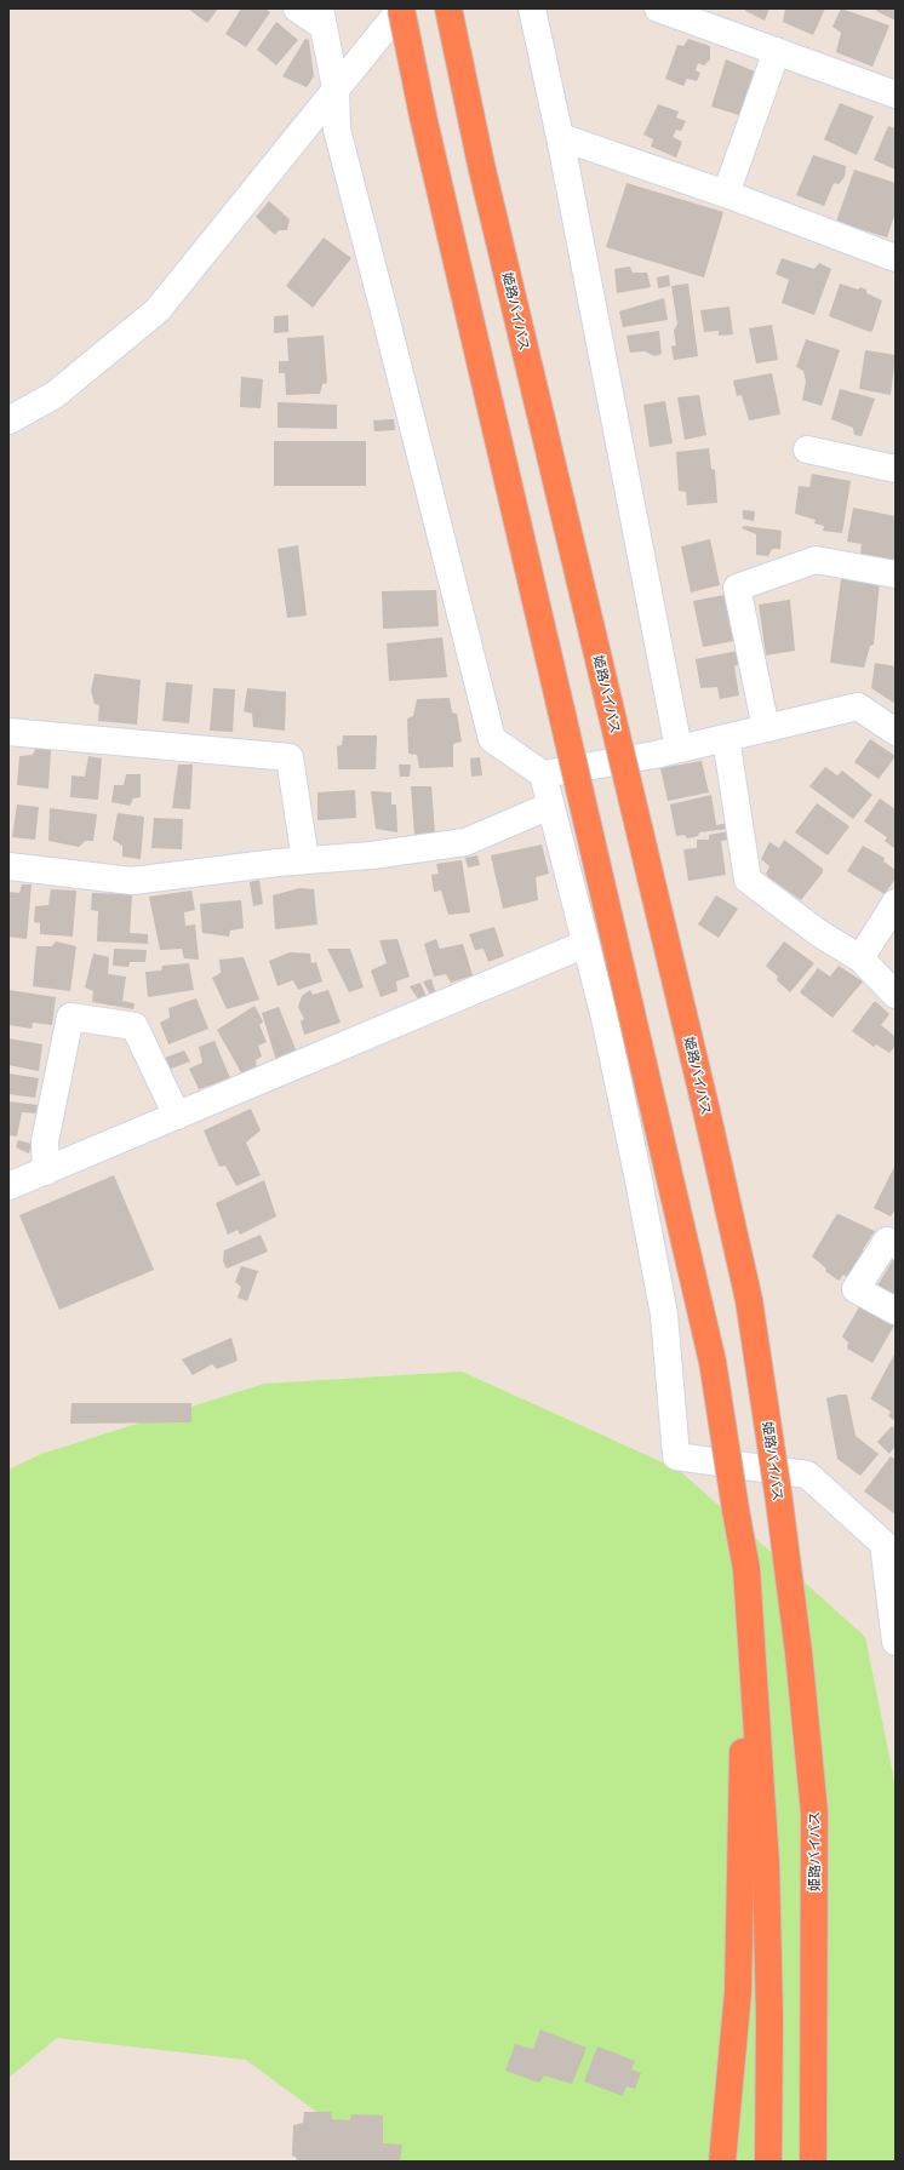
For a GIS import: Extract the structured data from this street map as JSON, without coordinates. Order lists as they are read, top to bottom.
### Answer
{
  "streets": {
    "highway": ["姫路バイパス"]
  }
}
